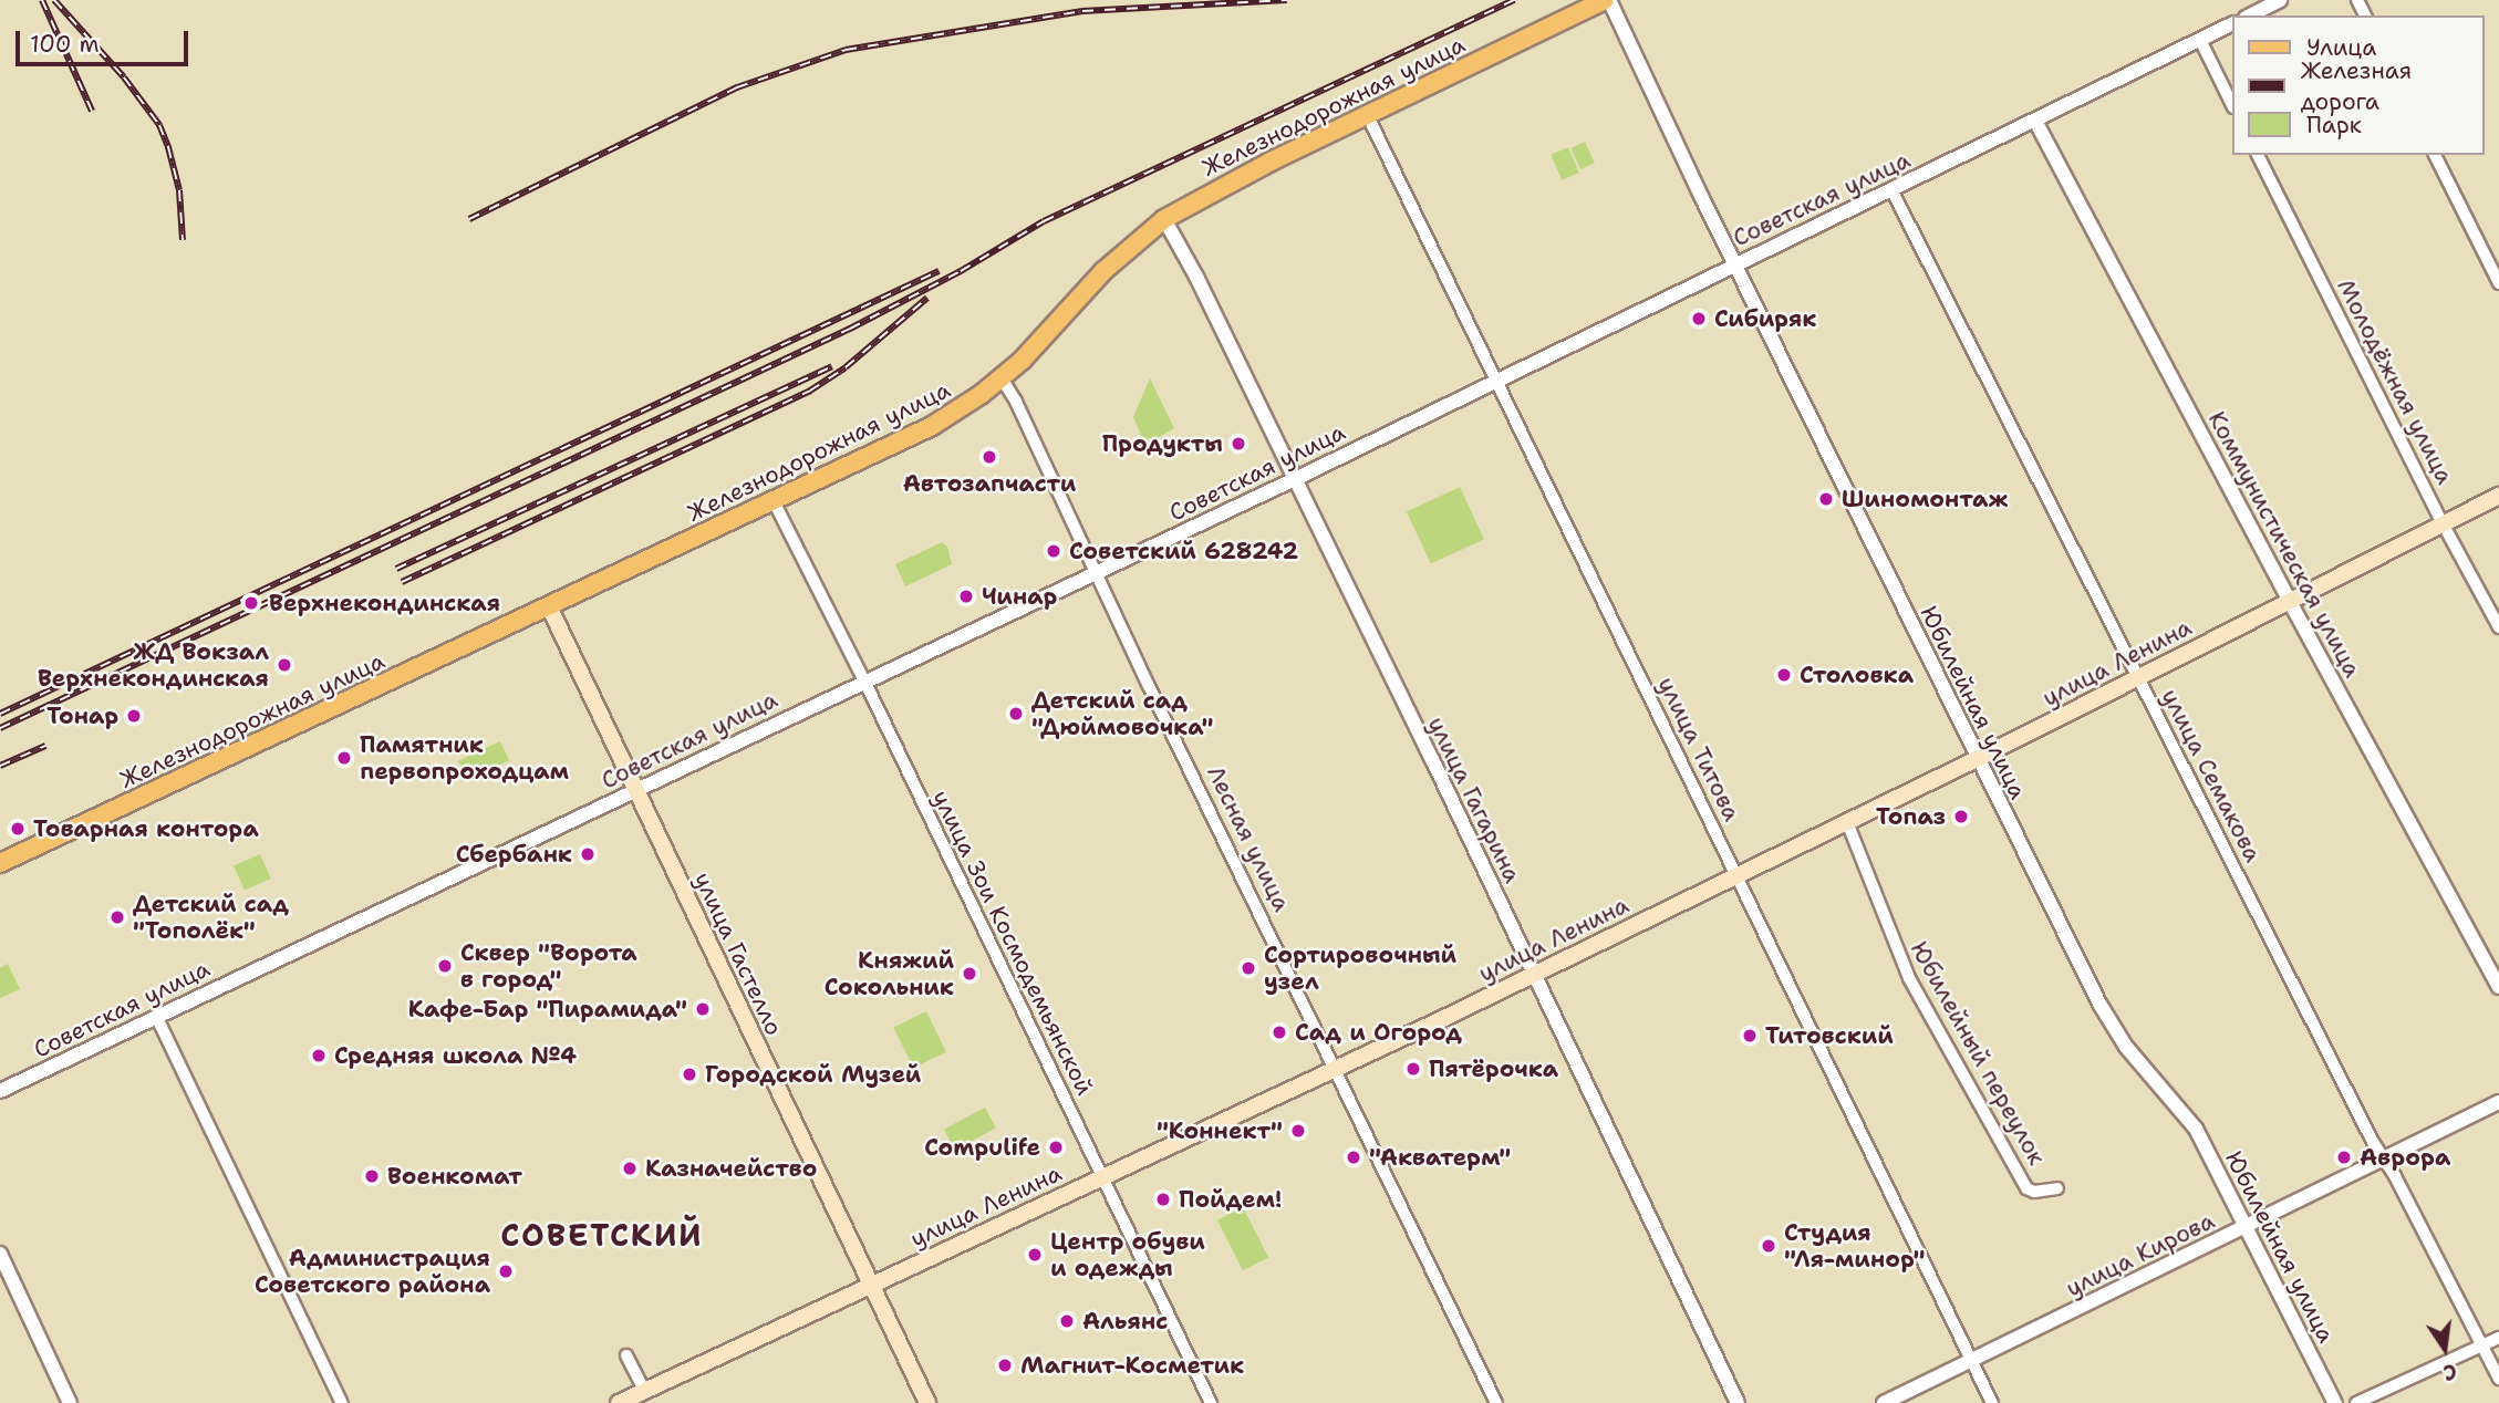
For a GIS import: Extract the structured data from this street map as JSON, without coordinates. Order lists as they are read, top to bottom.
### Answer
{
  "streets": {
    "main road": ["Железнодорожная улица", "улица Ленина", "улица Гастелло"],
    "street": [
      "Советская улица",
      "Молодёжная улица",
      "Коммунистическая улица",
      "Юбилейная улица",
      "улица Титова",
      "улица Семакова",
      "улица Гагарина",
      "Лесная улица",
      "улица Зои Космодемьянской",
      "Юбилейный переулок",
      "улица Кирова"
    ]
  },
  "crossings": [
    ["Железнодорожная улица", "Юбилейная улица"],
    ["Железнодорожная улица", "улица Титова"],
    ["Железнодорожная улица", "улица Гагарина"],
    ["Железнодорожная улица", "Лесная улица"],
    ["Железнодорожная улица", "улица Зои Космодемьянской"],
    ["Железнодорожная улица", "улица Гастелло"],
    ["Советская улица", "Коммунистическая улица"],
    ["Советская улица", "Юбилейная улица"],
    ["Советская улица", "улица Титова"],
    ["Советская улица", "улица Семакова"],
    ["Советская улица", "улица Гагарина"],
    ["Советская улица", "Лесная улица"],
    ["Советская улица", "улица Зои Космодемьянской"],
    ["Советская улица", "улица Гастелло"],
    ["Молодёжная улица", "улица Ленина"],
    ["Коммунистическая улица", "улица Ленина"],
    ["улица Ленина", "Юбилейная улица"],
    ["улица Ленина", "улица Титова"],
    ["улица Ленина", "улица Семакова"],
    ["улица Ленина", "улица Гагарина"],
    ["улица Ленина", "Лесная улица"],
    ["улица Ленина", "улица Зои Космодемьянской"],
    ["улица Ленина", "улица Гастелло"],
    ["улица Ленина", "Юбилейный переулок"],
    ["Юбилейная улица", "улица Кирова"],
    ["улица Титова", "улица Кирова"],
    ["улица Семакова", "улица Кирова"]
  ],
  "districts": ["СОВЕТСКИЙ"],
  "places": [
    "Сибиряк",
    "Продукты",
    "Автозапчасти",
    "Шиномонтаж",
    "Советский 628242",
    "Чинар",
    "Верхнекондинская",
    "ЖД Вокзал Верхнекондинская",
    "Столовка",
    "Детский сад \"Дюймовочка\"",
    "Тонар",
    "Памятник первопроходцам",
    "Топаз",
    "Товарная контора",
    "Сбербанк",
    "Детский сад \"Тополёк\"",
    "Сквер \"Ворота в город\"",
    "Сортировочный узел",
    "Княжий Сокольник",
    "Кафе-Бар \"Пирамида\"",
    "Сад и Огород",
    "Титовский",
    "Средняя школа №4",
    "Пятёрочка",
    "Городской Музей",
    "\"Коннект\"",
    "Compulife",
    "\"Акватерм\"",
    "Аврора",
    "Казначейство",
    "Военкомат",
    "Пойдем!",
    "Студия \"Ля-минор\"",
    "Центр обуви и одежды",
    "Администрация Советского района",
    "Альянс",
    "Магнит-Косметик"
  ],
  "legend": ["Улица", "Железная дорога", "Парк"],
  "scale_bar": "100 m",
  "north": "bottom"
}
